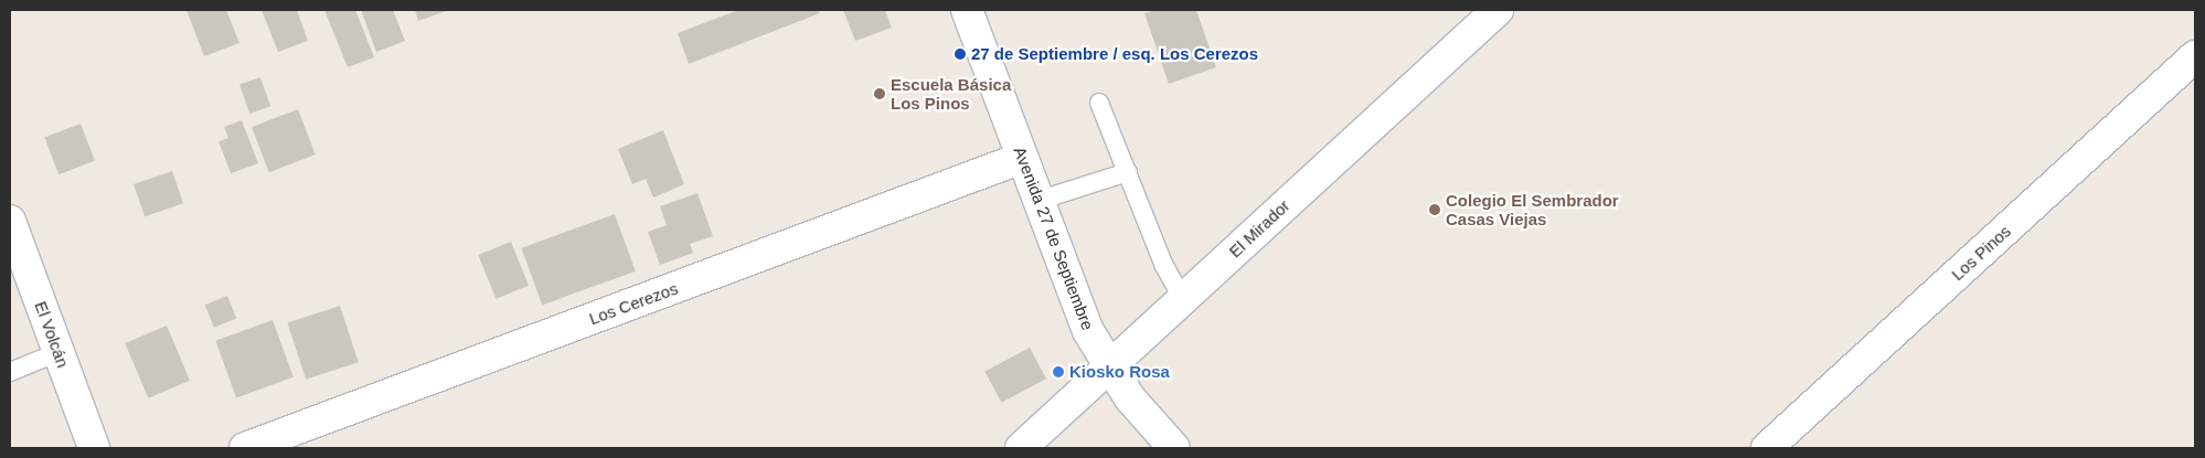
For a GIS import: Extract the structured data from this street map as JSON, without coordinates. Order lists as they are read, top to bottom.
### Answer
{
  "streets": {
    "street": [
      "El Mirador",
      "Avenida 27 de Septiembre",
      "Los Pinos",
      "Los Cerezos",
      "El Volcán"
    ]
  },
  "crossings": [
    ["El Mirador", "Avenida 27 de Septiembre"],
    ["Avenida 27 de Septiembre", "Los Cerezos"]
  ],
  "places": [
    "27 de Septiembre / esq. Los Cerezos",
    "Escuela Básica Los Pinos",
    "Colegio El Sembrador Casas Viejas",
    "Kiosko Rosa"
  ]
}
